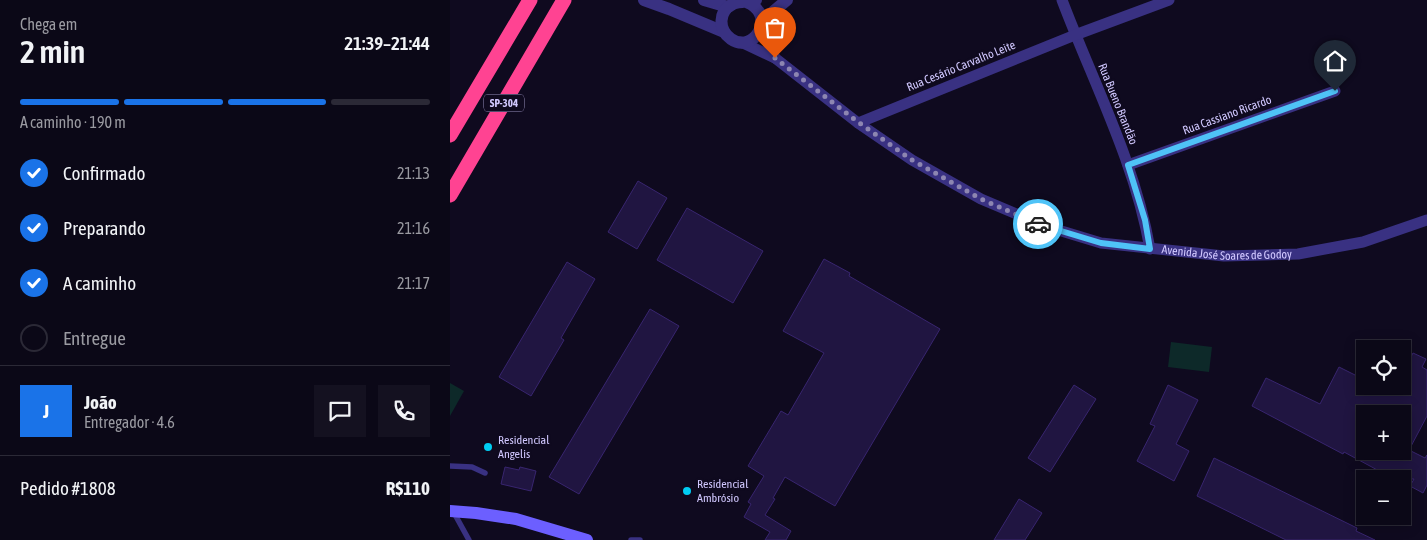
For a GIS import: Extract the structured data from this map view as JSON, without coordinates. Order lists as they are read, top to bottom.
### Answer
{
  "streets": {
    "highway": ["SP-304"],
    "street": [
      "Rua Cesário Carvalho Leite",
      "Rua Bueno Brandão",
      "Rua Cassiano Ricardo",
      "Avenida José Soares de Godoy"
    ]
  },
  "crossings": [
    ["Rua Cesário Carvalho Leite", "Rua Bueno Brandão"],
    ["Rua Cesário Carvalho Leite", "Avenida José Soares de Godoy"],
    ["Rua Bueno Brandão", "Rua Cassiano Ricardo"],
    ["Rua Bueno Brandão", "Avenida José Soares de Godoy"]
  ],
  "places": ["Residencial Angelis", "Residencial Ambrósio"],
  "page": {
    "heading": ["2 min", "Chega em", "21:39–21:44"],
    "panel": [
      "João",
      "Entregador · 4.6",
      "Pedido #1808",
      "R$110"
    ],
    "bar": "A caminho · 190 m",
    "list": [
      ["Confirmado", "21:13"],
      ["Preparando", "21:16"],
      ["A caminho", "21:17"],
      "Entregue"
    ],
    "map_buttons": ["+", "−"],
    "round": "J"
  }
}
